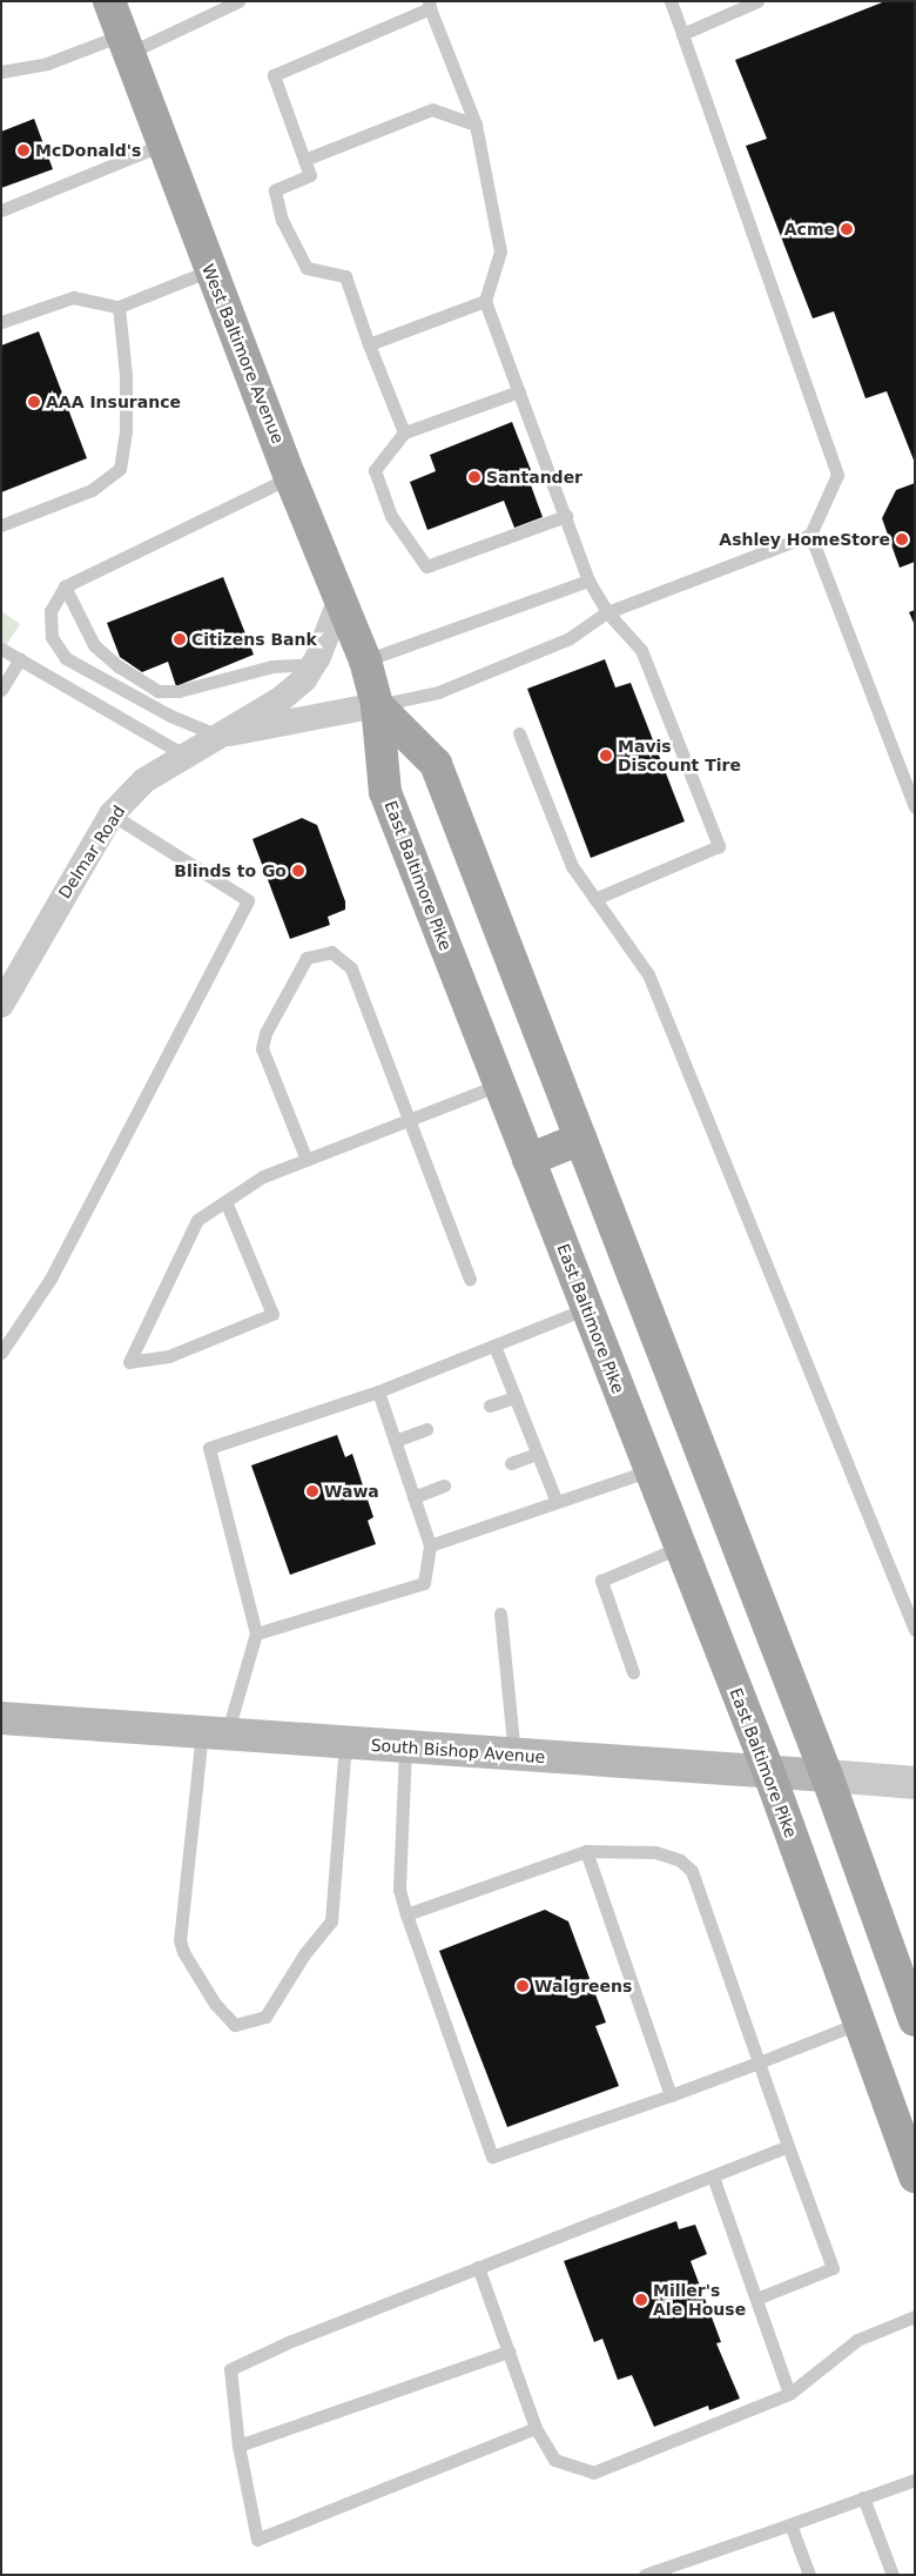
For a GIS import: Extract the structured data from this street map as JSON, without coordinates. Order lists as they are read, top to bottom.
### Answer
{
  "streets": {
    "main road": ["West Baltimore Avenue", "East Baltimore Pike", "South Bishop Avenue"],
    "street": ["Delmar Road"]
  },
  "crossings": [
    ["West Baltimore Avenue", "Delmar Road"],
    ["West Baltimore Avenue", "East Baltimore Pike"],
    ["Delmar Road", "East Baltimore Pike"],
    ["East Baltimore Pike", "South Bishop Avenue"]
  ],
  "places": [
    "McDonald's",
    "Acme",
    "AAA Insurance",
    "Santander",
    "Ashley HomeStore",
    "Citizens Bank",
    "Mavis Discount Tire",
    "Blinds to Go",
    "Wawa",
    "Walgreens",
    "Miller's Ale House"
  ]
}
